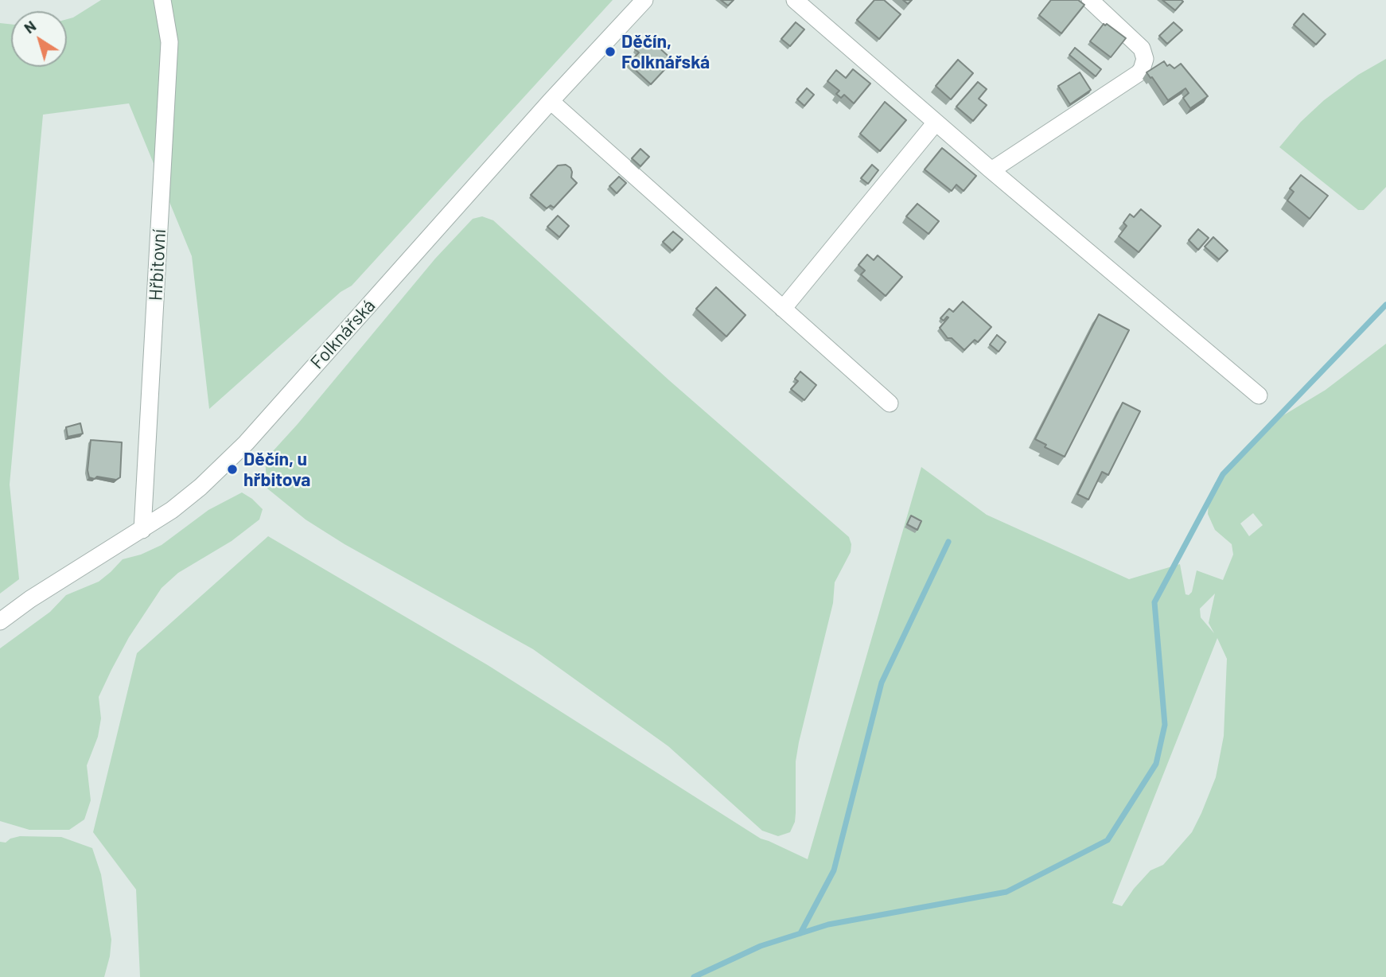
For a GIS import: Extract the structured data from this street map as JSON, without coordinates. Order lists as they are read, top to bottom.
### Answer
{
  "streets": {
    "street": ["Hřbitovní", "Folknářská"]
  },
  "crossings": [
    ["Hřbitovní", "Folknářská"]
  ],
  "places": ["Děčín, Folknářská", "Děčín, u hřbitova"],
  "north": "top left"
}
